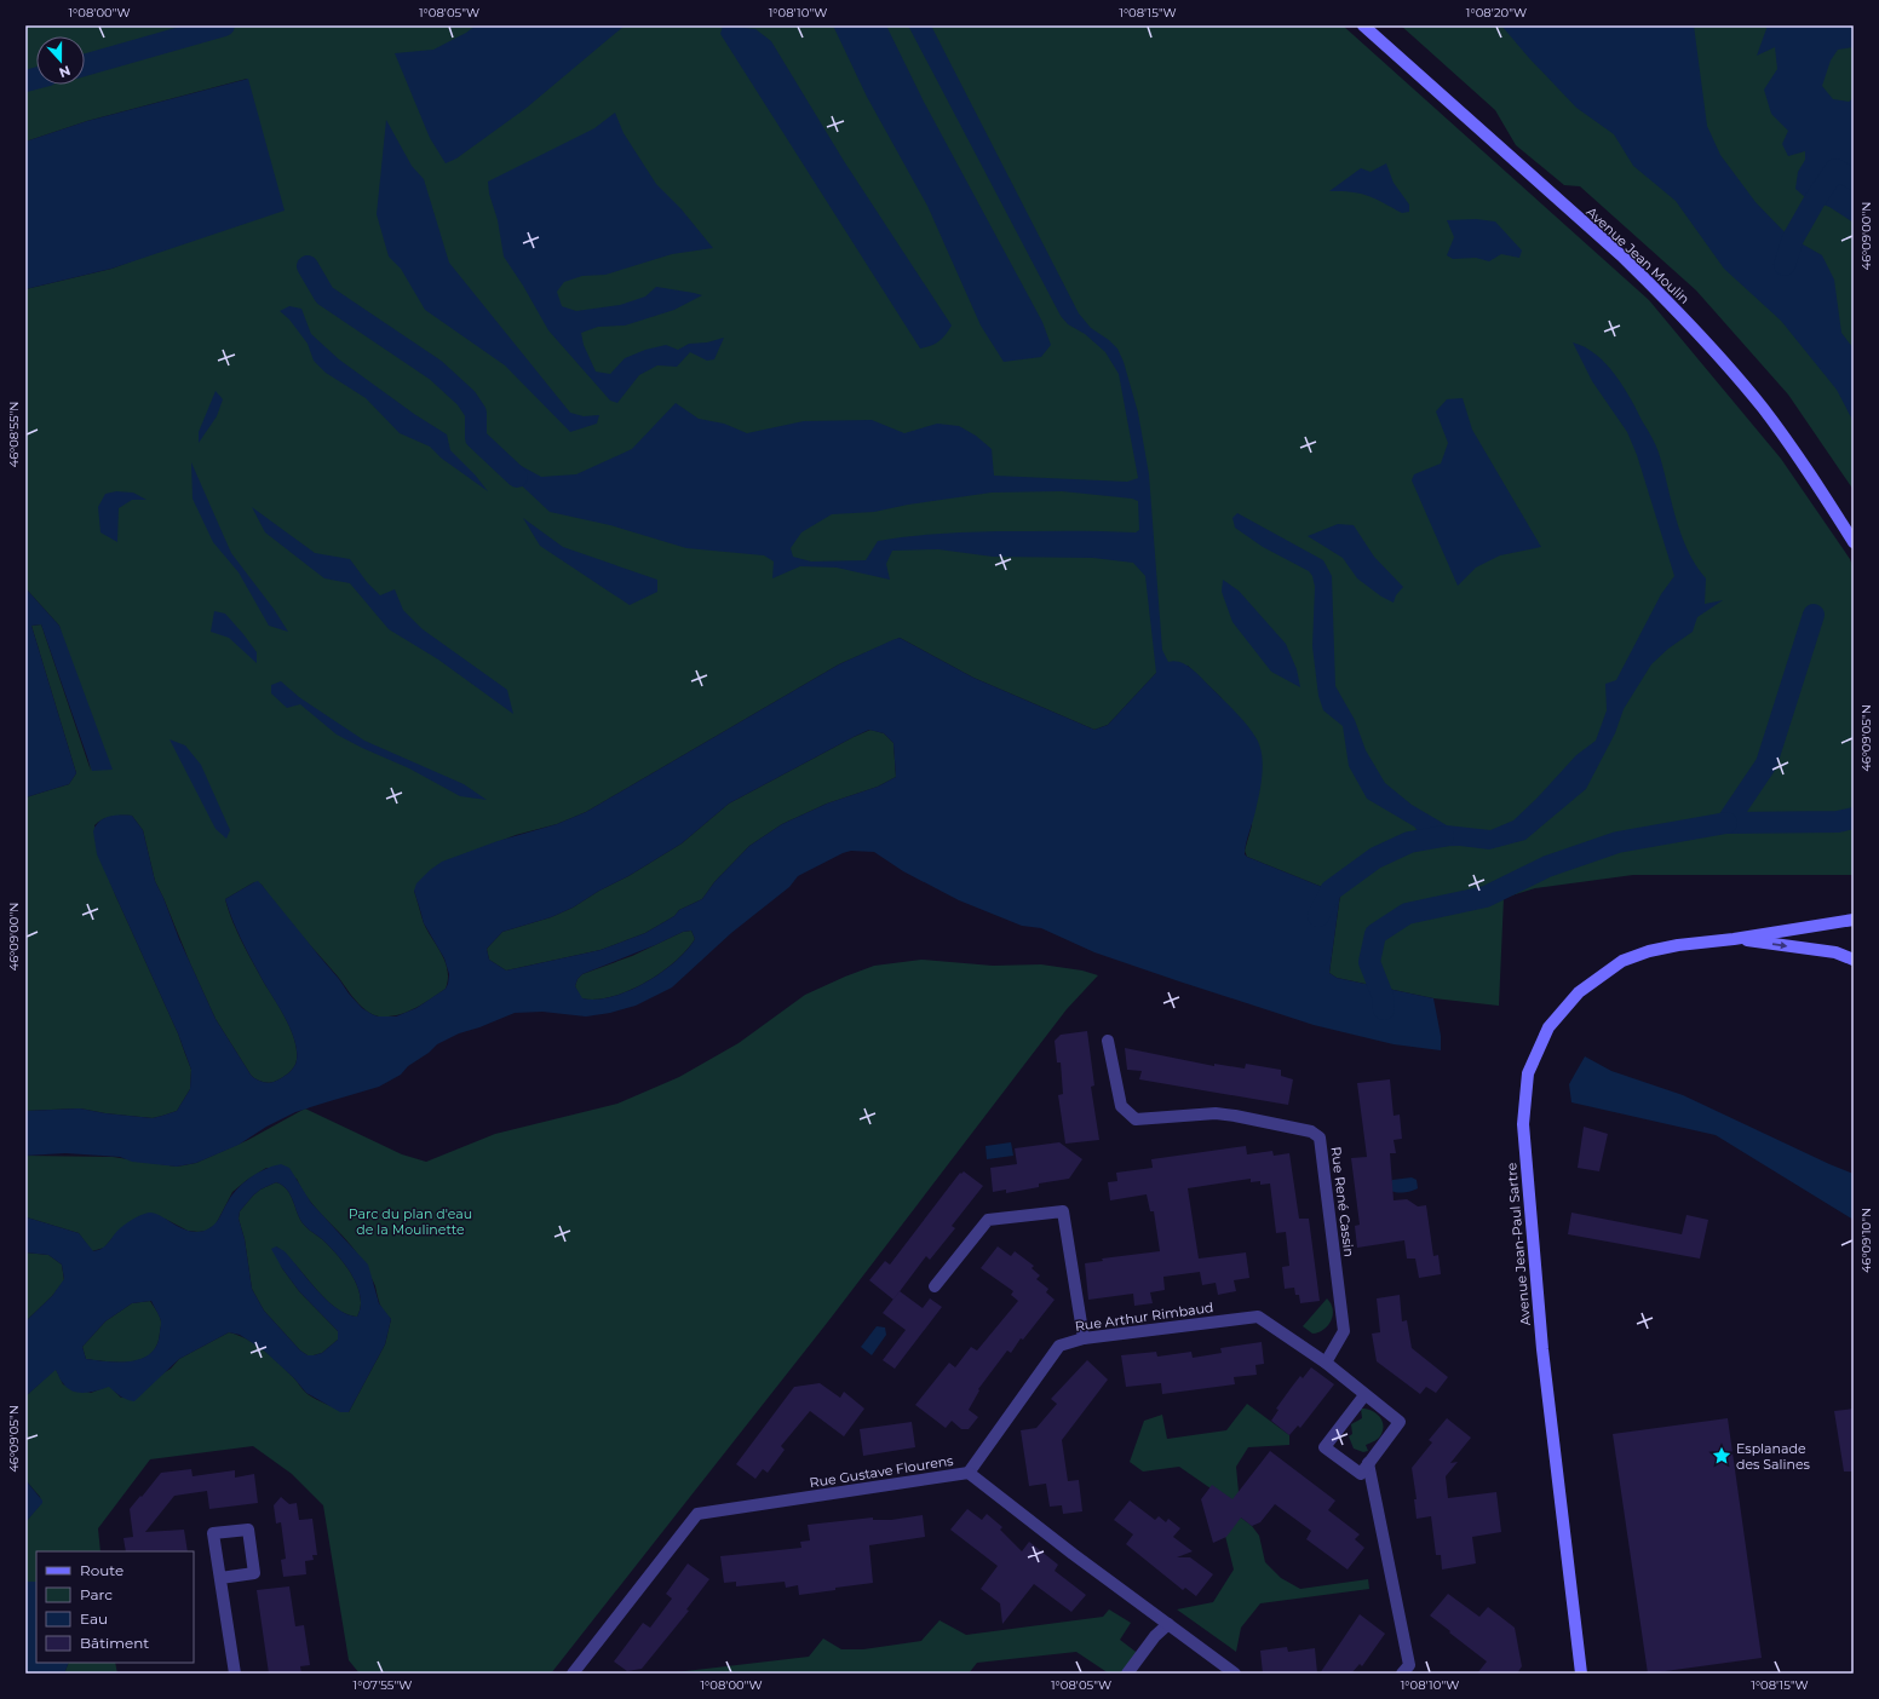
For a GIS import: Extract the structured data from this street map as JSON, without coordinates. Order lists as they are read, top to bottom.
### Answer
{
  "streets": {
    "main road": ["Avenue Jean Moulin", "Avenue Jean-Paul Sartre"],
    "street": ["Rue René Cassin", "Rue Arthur Rimbaud", "Rue Gustave Flourens"]
  },
  "crossings": [
    ["Rue René Cassin", "Rue Arthur Rimbaud"],
    ["Rue Arthur Rimbaud", "Rue Gustave Flourens"]
  ],
  "parks": ["Parc du plan d'eau de la Moulinette"],
  "places": {
    "place": ["Esplanade des Salines"]
  },
  "legend": [
    "Route",
    "Parc",
    "Eau",
    "Bâtiment"
  ],
  "north": "bottom",
  "coordinates": [
    "1°08'00\"W",
    "1°08'05\"W",
    "1°08'10\"W",
    "1°08'15\"W",
    "1°08'20\"W",
    "46°09'00\"N",
    "46°08'55\"N",
    "46°09'05\"N",
    "46°09'10\"N",
    "1°07'55\"W"
  ]
}
